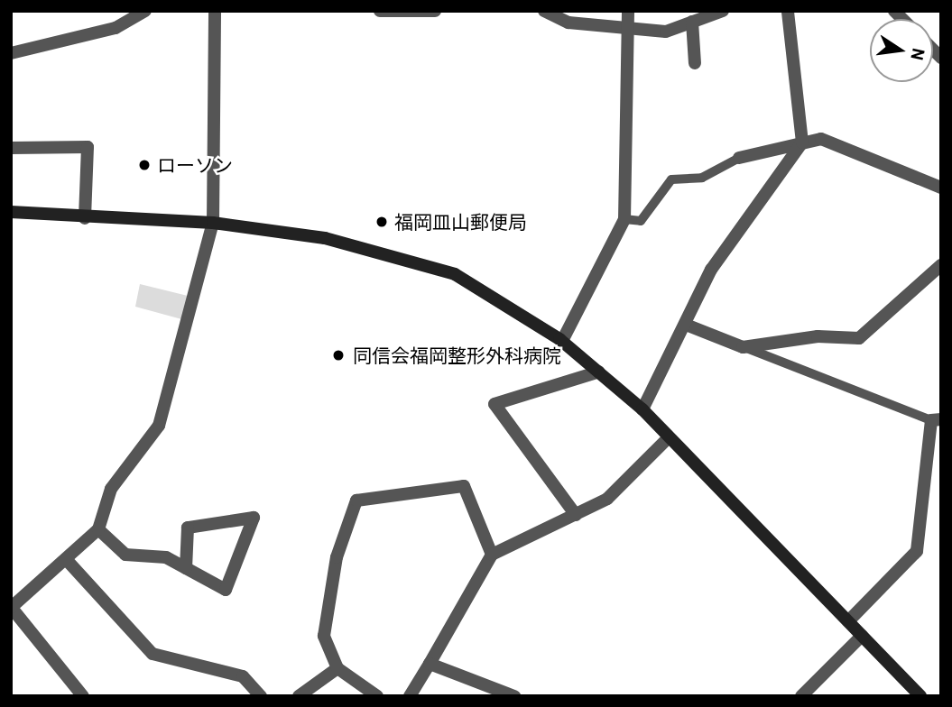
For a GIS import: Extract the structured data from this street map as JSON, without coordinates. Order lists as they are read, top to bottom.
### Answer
{
  "places": ["ローソン", "福岡皿山郵便局", "同信会福岡整形外科病院"],
  "north": "right"
}
